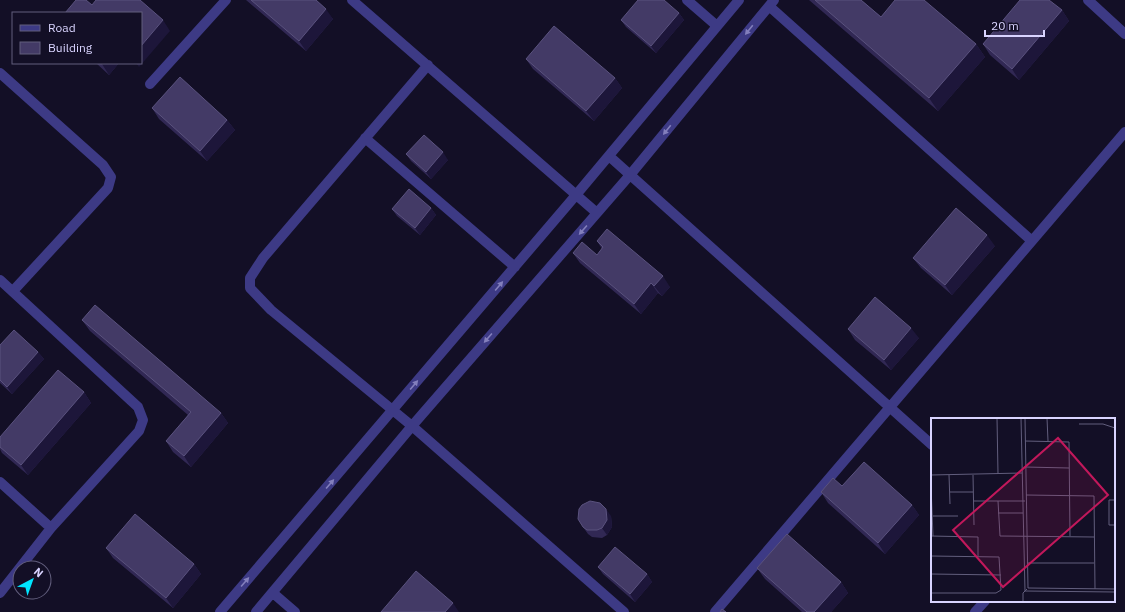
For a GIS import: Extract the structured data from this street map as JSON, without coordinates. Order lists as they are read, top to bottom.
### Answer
{
  "legend": ["Road", "Building"],
  "scale_bar": "20 m",
  "north": "top right"
}
